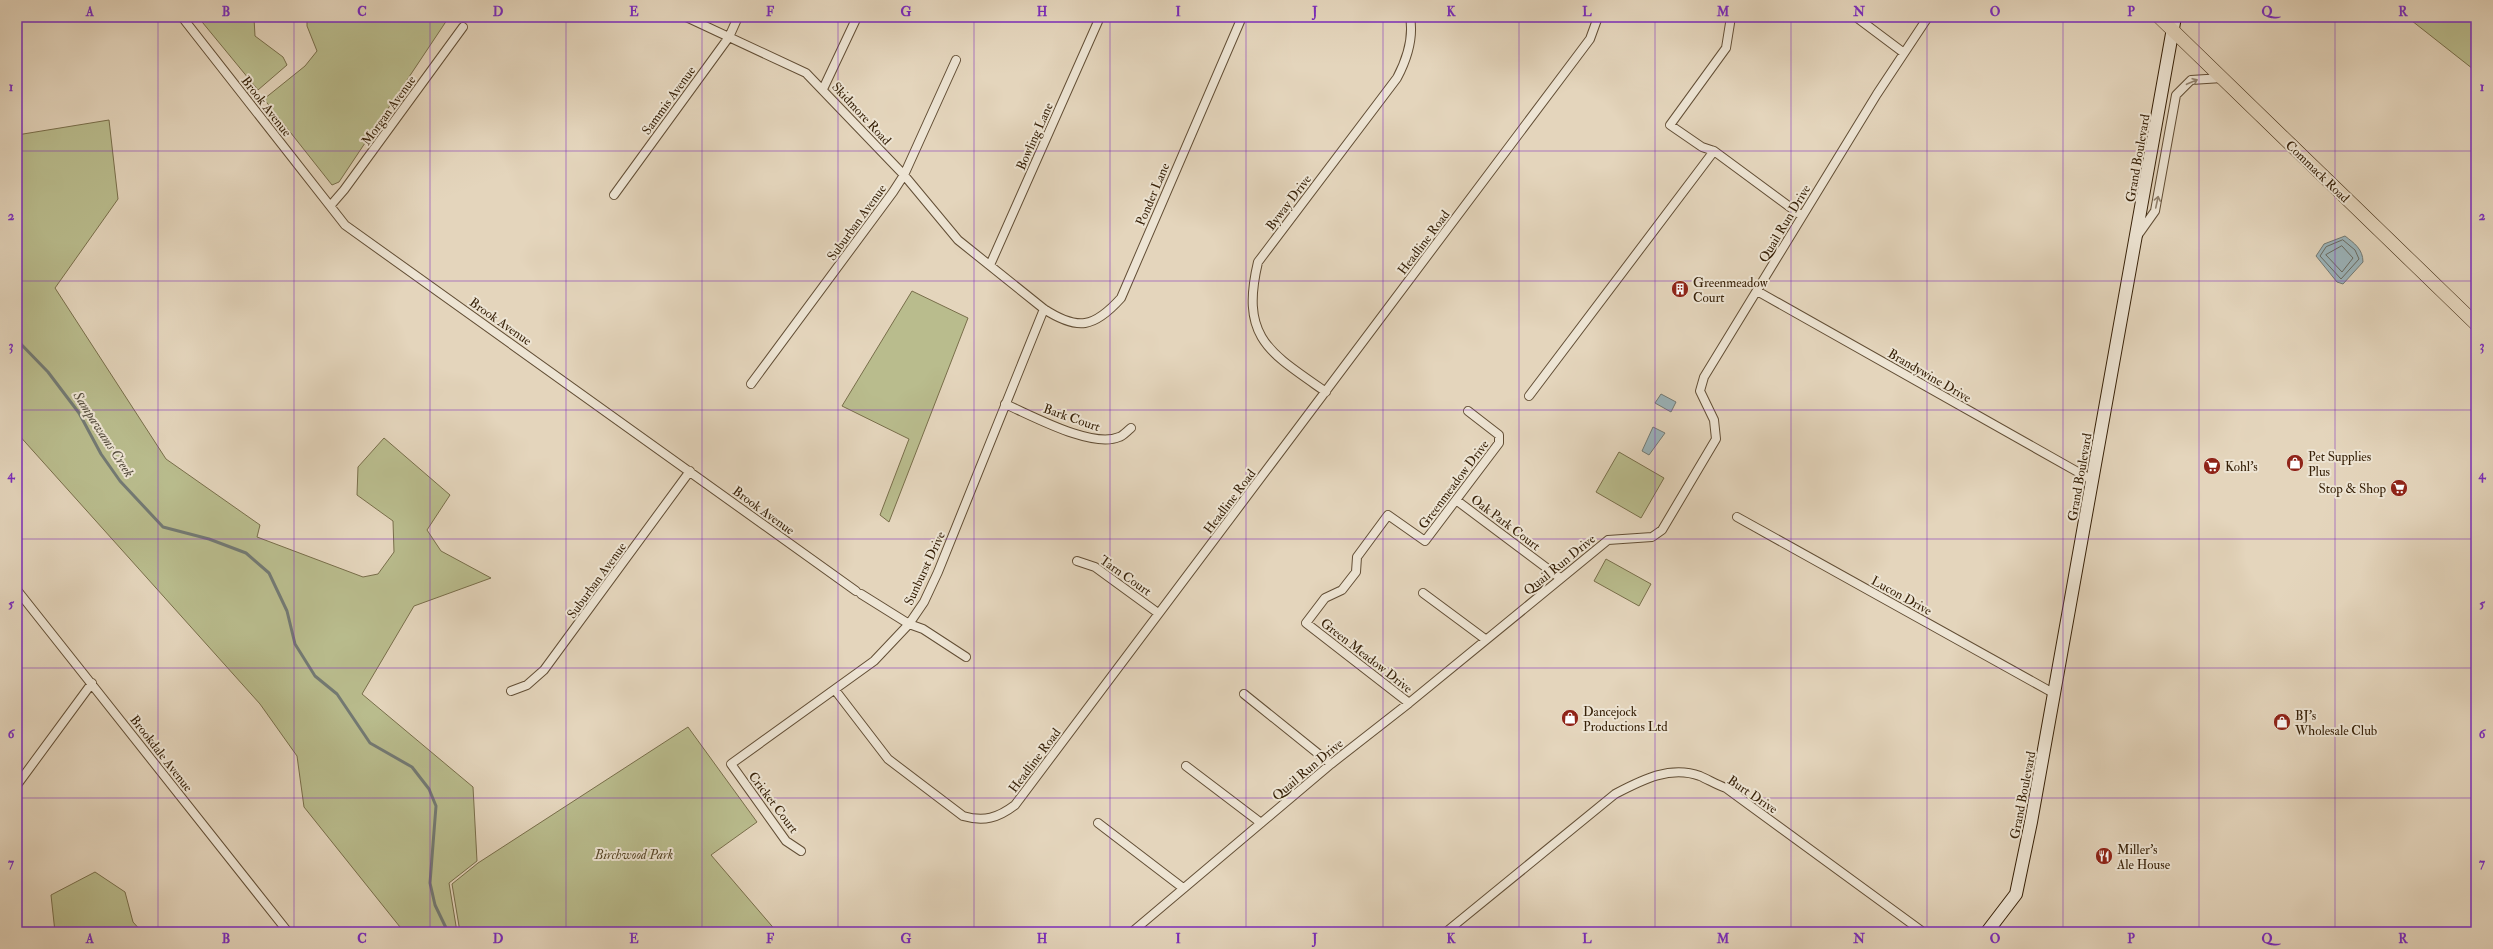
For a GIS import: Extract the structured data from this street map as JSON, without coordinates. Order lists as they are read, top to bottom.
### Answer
{
  "streets": {
    "main road": ["Commack Road"],
    "street": [
      "Sammis Avenue",
      "Brook Avenue",
      "Morgan Avenue",
      "Skidmore Road",
      "Bowling Lane",
      "Grand Boulevard",
      "Ponder Lane",
      "Byway Drive",
      "Suburban Avenue",
      "Quail Run Drive",
      "Headline Road",
      "Brandywine Drive",
      "Bark Court",
      "Greenmeadow Drive",
      "Oak Park Court",
      "Sunburst Drive",
      "Tarn Court",
      "Lucon Drive",
      "Green Meadow Drive",
      "Brookdale Avenue",
      "Burt Drive",
      "Cricket Court"
    ]
  },
  "crossings": [
    ["Sammis Avenue", "Skidmore Road"],
    ["Brook Avenue", "Morgan Avenue"],
    ["Brook Avenue", "Suburban Avenue"],
    ["Brook Avenue", "Sunburst Drive"],
    ["Skidmore Road", "Bowling Lane"],
    ["Skidmore Road", "Ponder Lane"],
    ["Skidmore Road", "Suburban Avenue"],
    ["Bowling Lane", "Ponder Lane"],
    ["Grand Boulevard", "Commack Road"],
    ["Grand Boulevard", "Brandywine Drive"],
    ["Grand Boulevard", "Lucon Drive"],
    ["Ponder Lane", "Sunburst Drive"],
    ["Byway Drive", "Headline Road"],
    ["Quail Run Drive", "Brandywine Drive"],
    ["Quail Run Drive", "Oak Park Court"],
    ["Quail Run Drive", "Green Meadow Drive"],
    ["Headline Road", "Sunburst Drive"],
    ["Headline Road", "Tarn Court"],
    ["Bark Court", "Sunburst Drive"],
    ["Greenmeadow Drive", "Oak Park Court"],
    ["Greenmeadow Drive", "Green Meadow Drive"],
    ["Sunburst Drive", "Cricket Court"]
  ],
  "water": ["Sampawams Creek"],
  "parks": ["Birchwood Park"],
  "places": {
    "building": ["Greenmeadow Court"],
    "shop": ["Pet Supplies Plus", "Dancejock Productions Ltd", "BJ's Wholesale Club"],
    "supermarket": ["Kohl's", "Stop & Shop"],
    "restaurant": ["Miller's Ale House"]
  },
  "grid": {
    "columns": [
      "A",
      "B",
      "C",
      "D",
      "E",
      "F",
      "G",
      "H",
      "I",
      "J",
      "K",
      "L",
      "M",
      "N",
      "O",
      "P",
      "Q",
      "R"
    ],
    "rows": [
      "1",
      "2",
      "3",
      "4",
      "5",
      "6",
      "7"
    ]
  }
}
